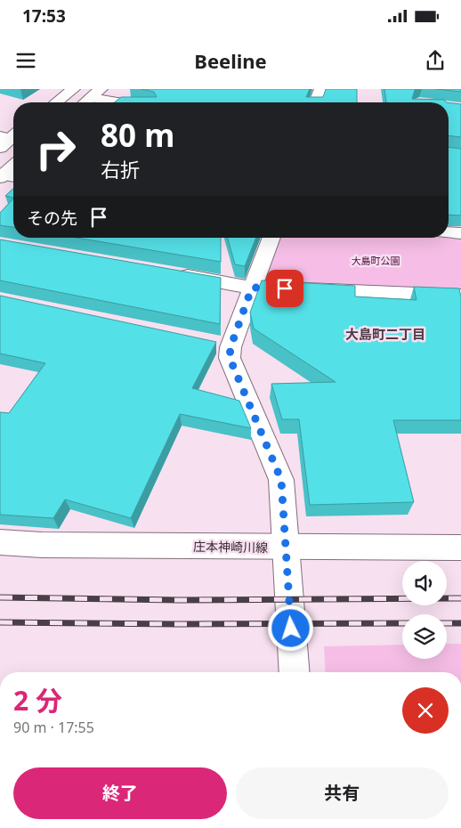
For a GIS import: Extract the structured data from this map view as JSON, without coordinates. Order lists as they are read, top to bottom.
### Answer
{
  "streets": {
    "street": ["庄本神崎川線"]
  },
  "districts": ["大島町二丁目"],
  "parks": ["大島町公園"],
  "page": {
    "status": "17:53",
    "header": "Beeline",
    "turn": ["80 m", "右折"],
    "then": "その先",
    "heading": ["2 分", "90 m · 17:55"],
    "buttons": ["終了", "共有"]
  }
}
